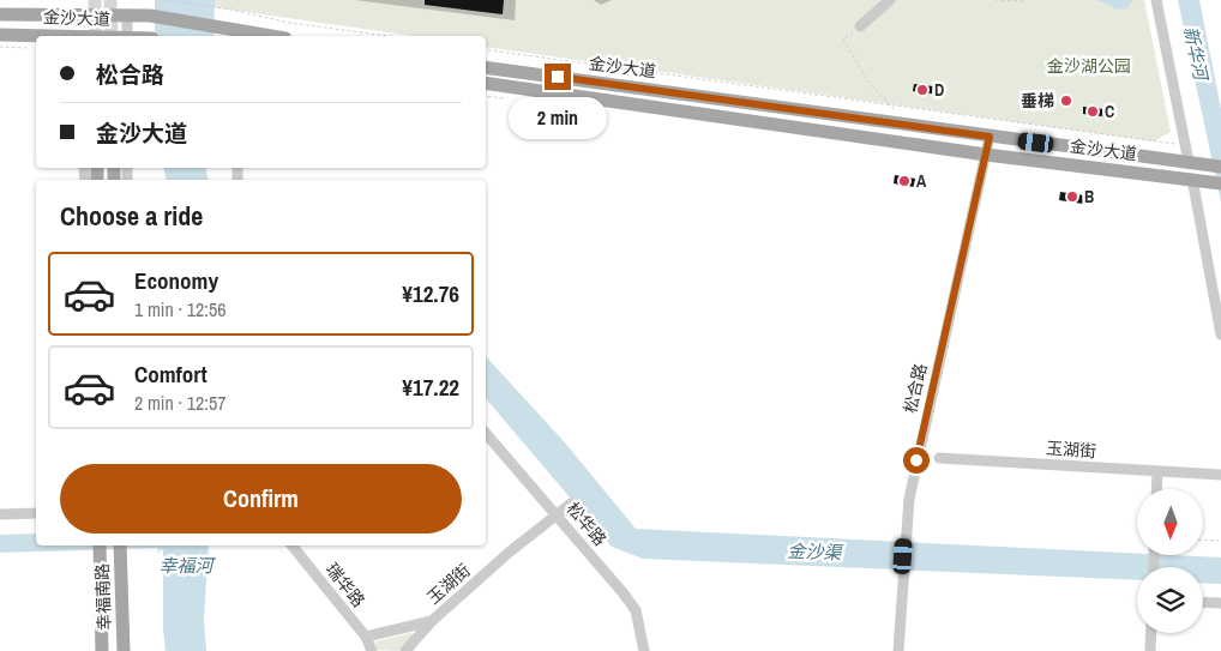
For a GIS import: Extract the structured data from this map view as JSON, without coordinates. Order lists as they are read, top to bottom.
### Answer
{
  "streets": {
    "main road": ["金沙大道", "幸福南路"],
    "street": [
      "松合路",
      "玉湖街",
      "松华路",
      "瑞华路"
    ]
  },
  "crossings": [
    ["金沙大道", "松合路"],
    ["玉湖街", "松华路"],
    ["玉湖街", "瑞华路"]
  ],
  "water": ["新华河", "金沙渠", "幸福河"],
  "parks": ["金沙湖公园"],
  "places": [
    "D",
    "垂梯",
    "C",
    "A",
    "B"
  ],
  "north": "bottom",
  "page": {
    "banner": ["松合路", "金沙大道"],
    "bubble": "2 min",
    "heading": "Choose a ride",
    "list": [
      {
        "name": "Economy",
        "note": "1 min · 12:56",
        "value": "¥12.76"
      },
      {
        "name": "Comfort",
        "note": "2 min · 12:57",
        "value": "¥17.22"
      }
    ],
    "buttons": "Confirm"
  }
}
